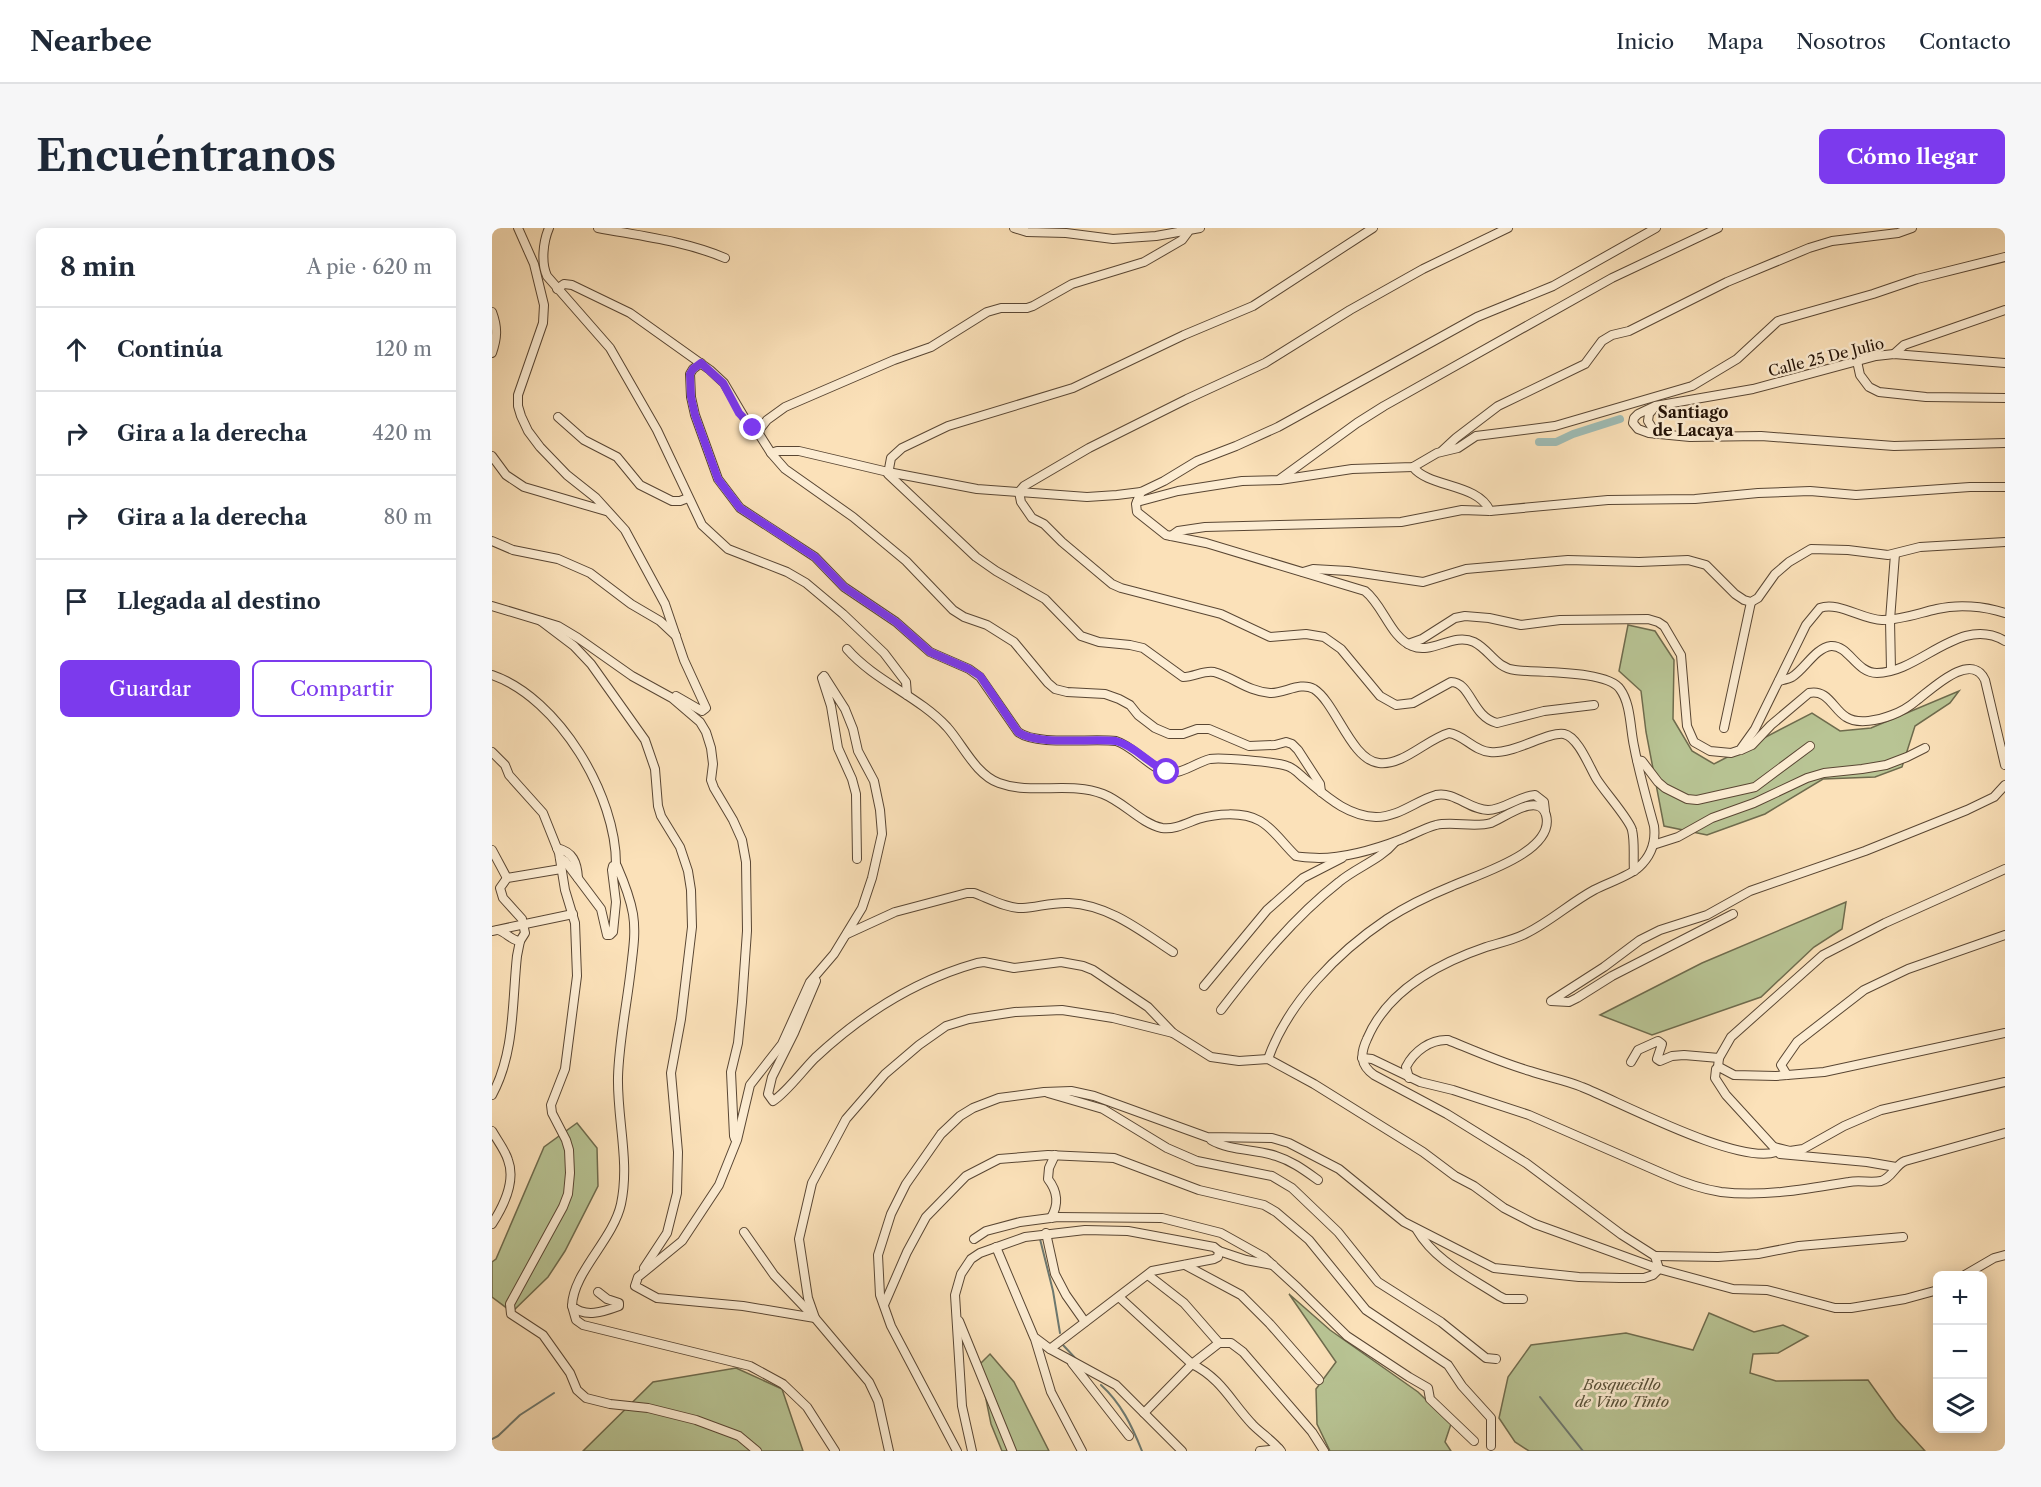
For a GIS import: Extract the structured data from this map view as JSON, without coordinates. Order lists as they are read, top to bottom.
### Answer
{
  "streets": {
    "street": ["Calle 25 De Julio"]
  },
  "districts": ["Santiago de Lacaya"],
  "parks": ["Bosquecillo de Vino Tinto"],
  "page": {
    "header": "Nearbee",
    "nav": [
      "Inicio",
      "Mapa",
      "Nosotros",
      "Contacto"
    ],
    "buttons": [
      "Cómo llegar",
      ["Guardar", "Compartir"]
    ],
    "title": "Encuéntranos",
    "heading": ["8 min", "A pie · 620 m"],
    "list": [
      ["Continúa", "120 m"],
      ["Gira a la derecha", "420 m"],
      ["Gira a la derecha", "80 m"],
      "Llegada al destino"
    ],
    "map_buttons": ["+", "−"]
  }
}
